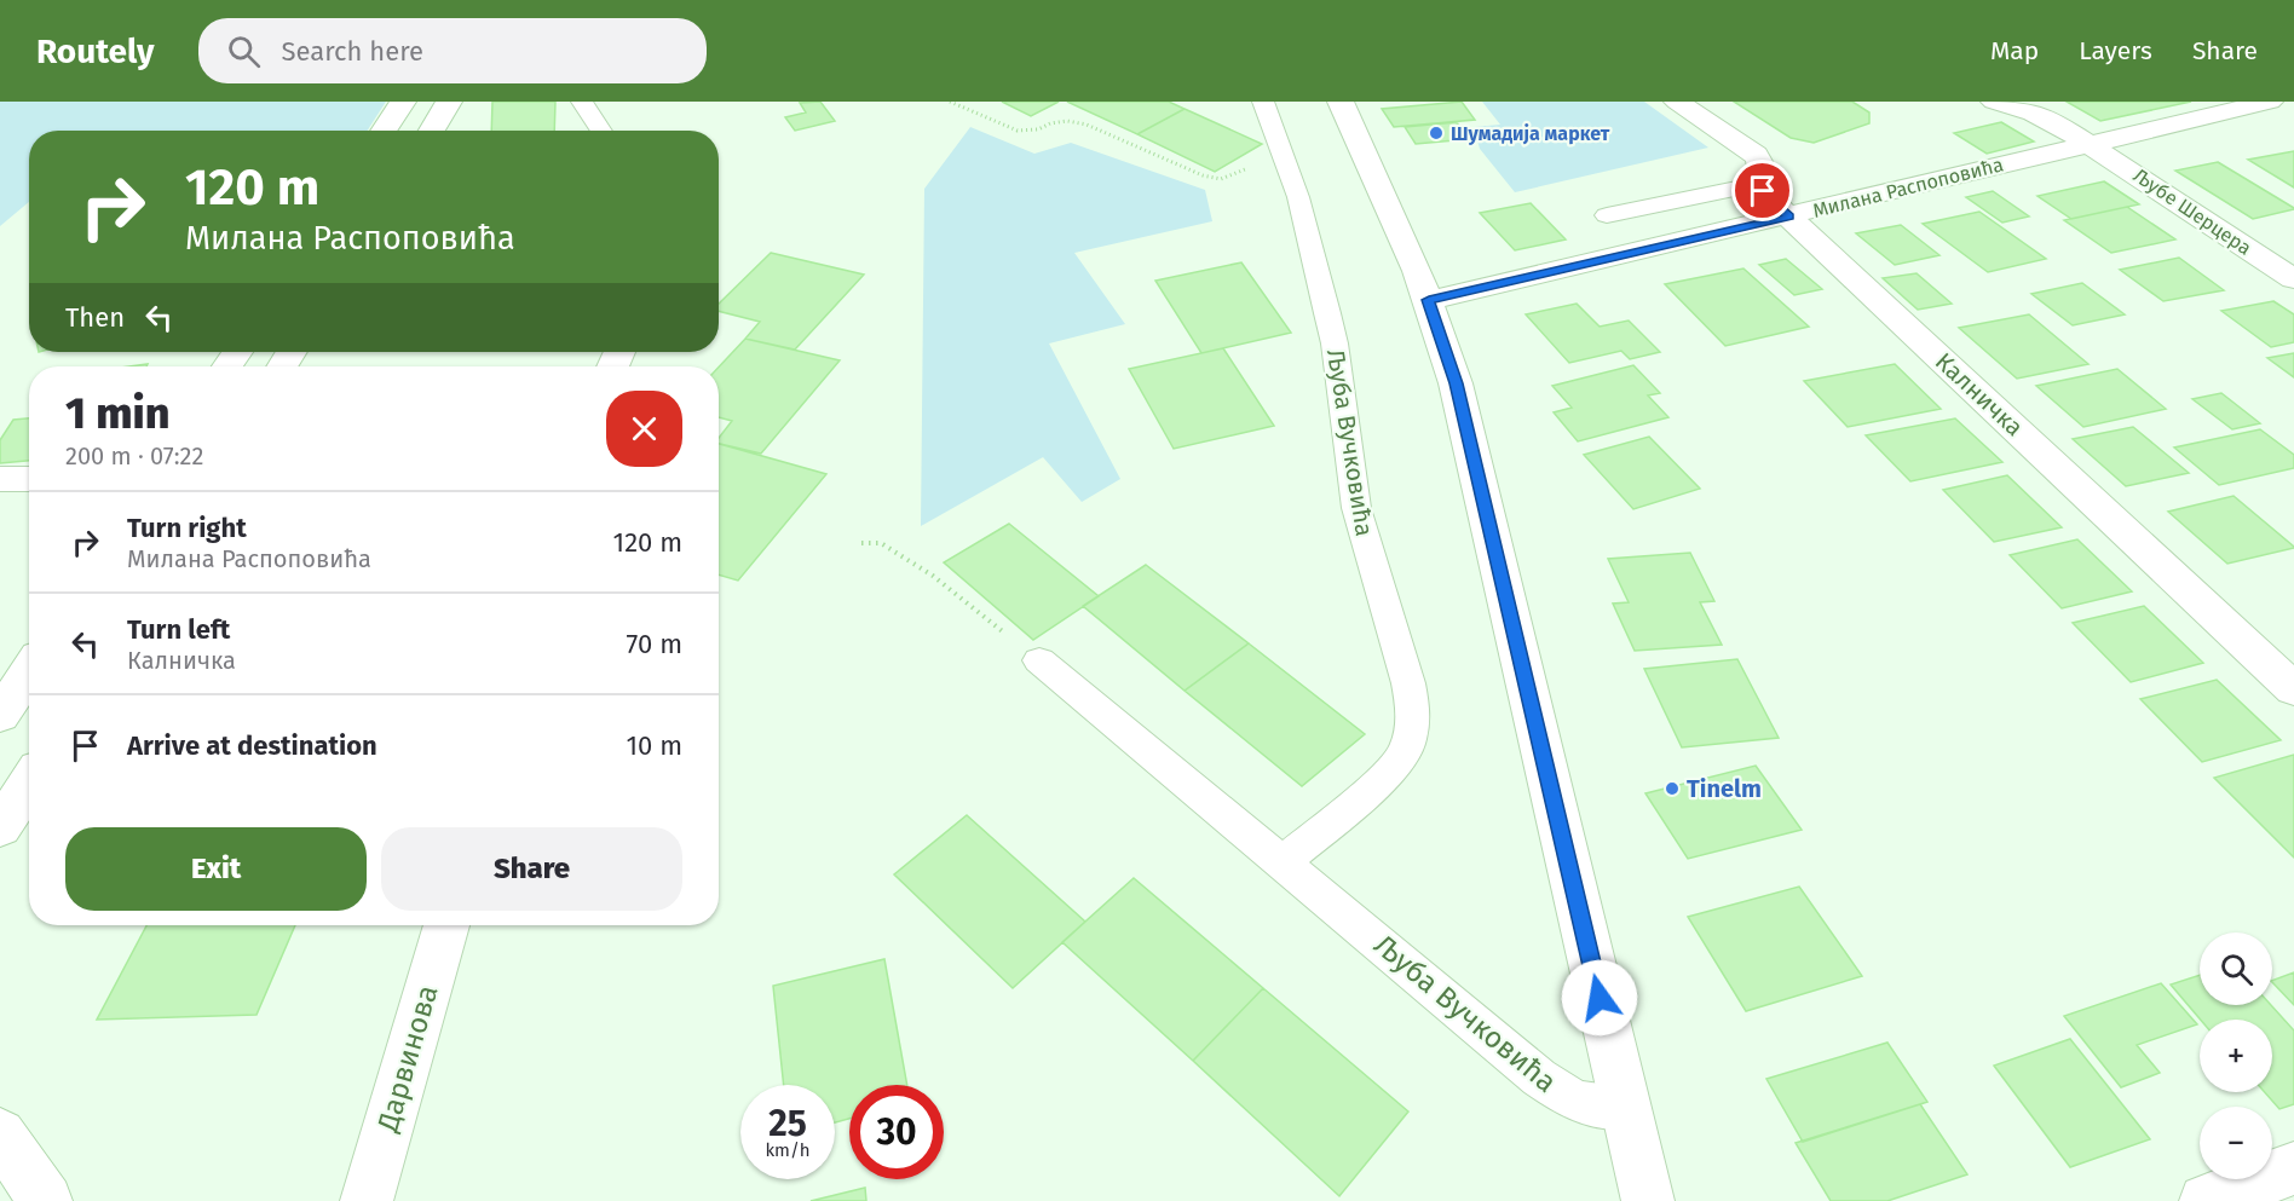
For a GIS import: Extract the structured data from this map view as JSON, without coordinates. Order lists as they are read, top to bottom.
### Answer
{
  "streets": {
    "street": [
      "Милана Распоповића",
      "Љубе Шерцера",
      "Калничка",
      "Дарвинова"
    ],
    "lane": ["Љуба Вучковића"]
  },
  "crossings": [
    ["Милана Распоповића", "Љубе Шерцера"],
    ["Милана Распоповића", "Калничка"]
  ],
  "places": ["Шумадија маркет", "Tinelm"],
  "page": {
    "header": "Routely",
    "search": "Search here",
    "nav": ["Map", "Layers", "Share"],
    "turn": ["120 m", "Милана Распоповића"],
    "then": "Then",
    "heading": ["1 min", "200 m · 07:22"],
    "list": [
      {
        "name": "Turn right",
        "note": "Милана Распоповића",
        "value": "120 m"
      },
      {
        "name": "Turn left",
        "note": "Калничка",
        "value": "70 m"
      },
      {
        "name": "Arrive at destination",
        "value": "10 m"
      }
    ],
    "buttons": ["Exit", "Share"],
    "map_buttons": ["+", "−"],
    "speed": "25 km/h",
    "limit": "30"
  }
}
